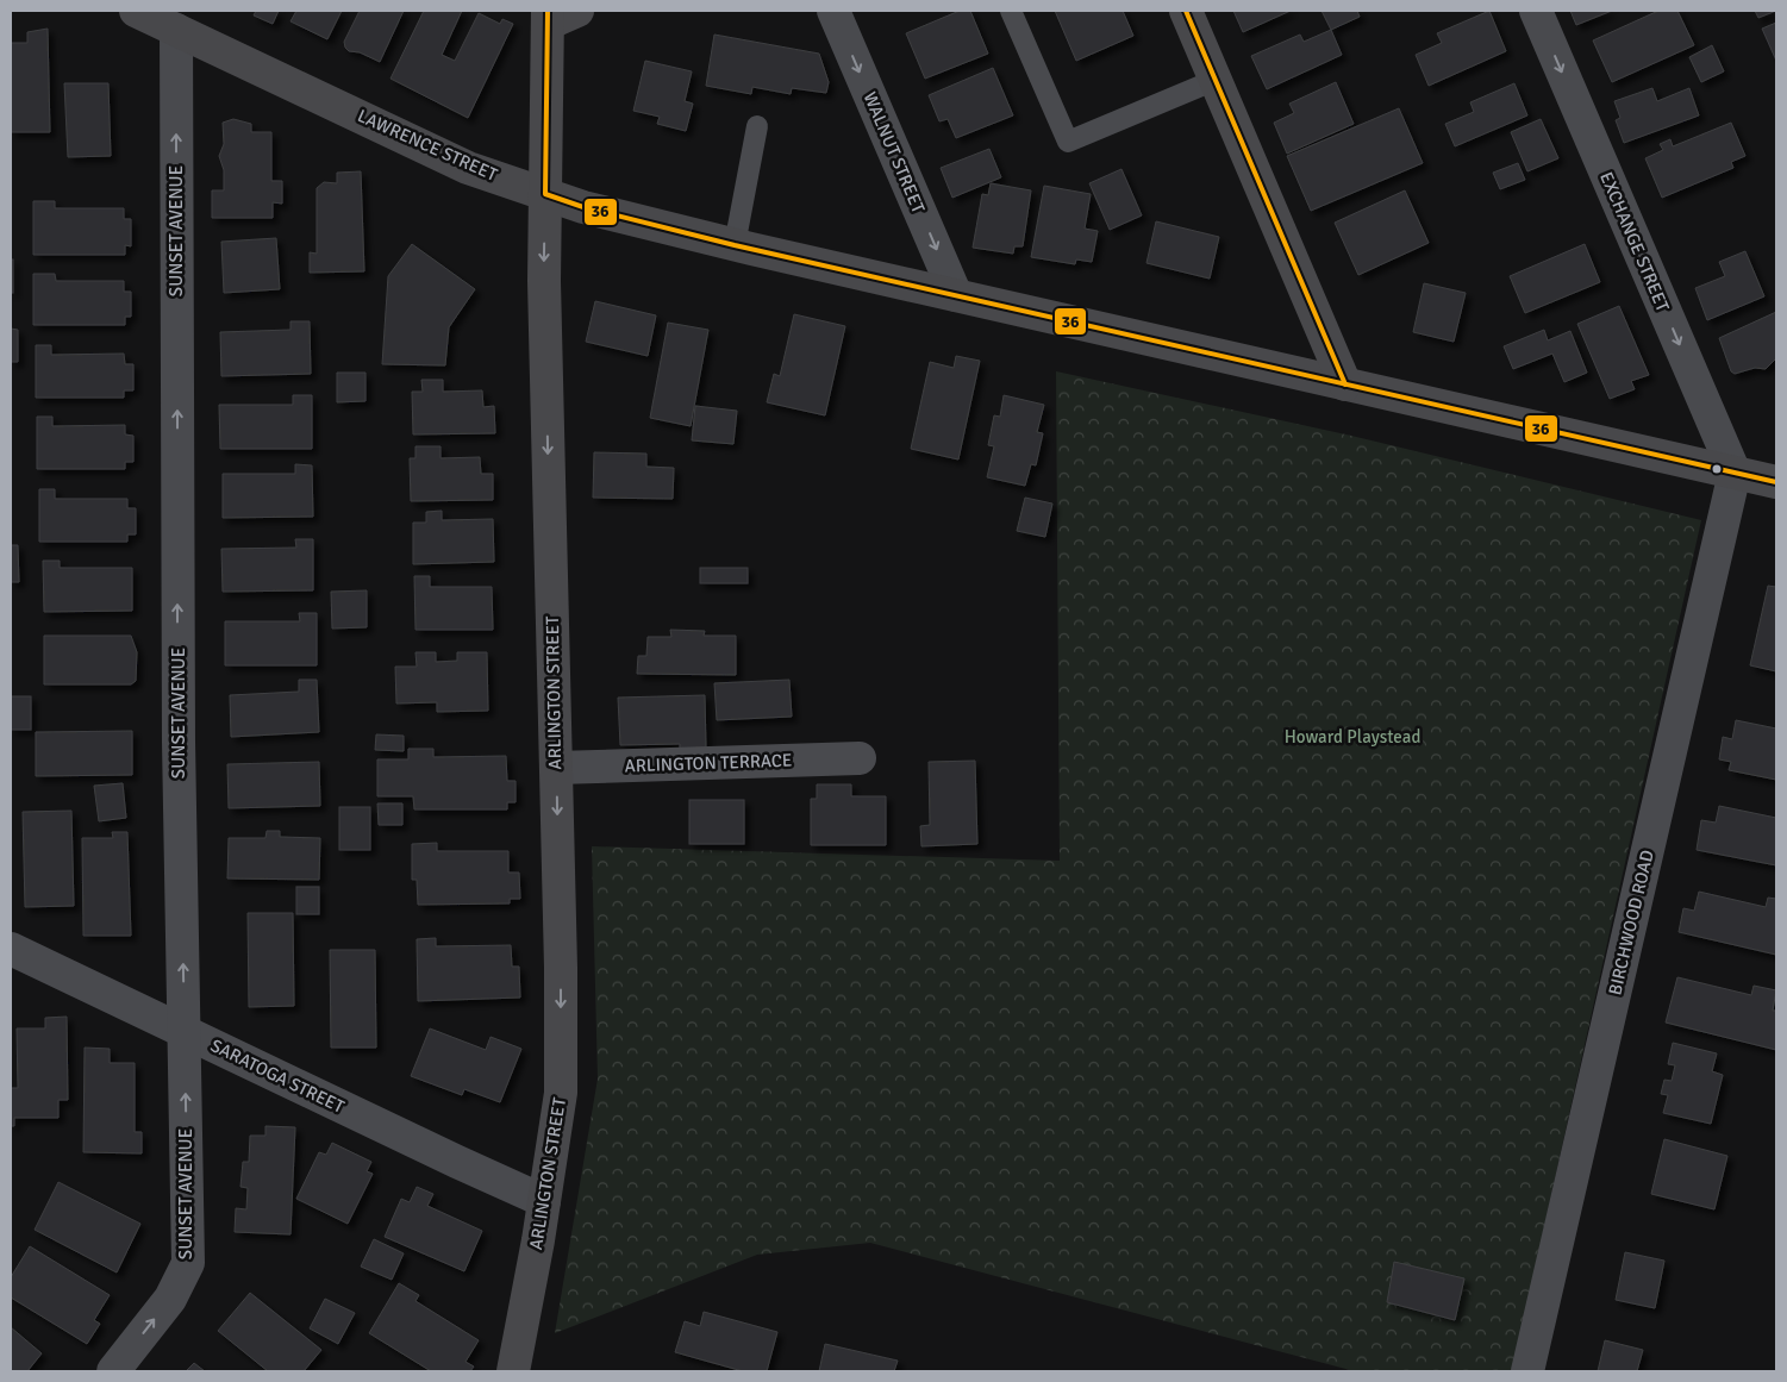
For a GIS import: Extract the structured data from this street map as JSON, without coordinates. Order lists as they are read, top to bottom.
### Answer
{
  "streets": {
    "street": [
      "LAWRENCE STREET",
      "WALNUT STREET",
      "SUNSET AVENUE",
      "EXCHANGE STREET",
      "ARLINGTON STREET",
      "ARLINGTON TERRACE",
      "BIRCHWOOD ROAD",
      "SARATOGA STREET"
    ]
  },
  "crossings": [
    ["LAWRENCE STREET", "WALNUT STREET"],
    ["LAWRENCE STREET", "SUNSET AVENUE"],
    ["LAWRENCE STREET", "EXCHANGE STREET"],
    ["LAWRENCE STREET", "ARLINGTON STREET"],
    ["LAWRENCE STREET", "BIRCHWOOD ROAD"],
    ["SUNSET AVENUE", "SARATOGA STREET"],
    ["EXCHANGE STREET", "BIRCHWOOD ROAD"],
    ["ARLINGTON STREET", "ARLINGTON TERRACE"],
    ["ARLINGTON STREET", "SARATOGA STREET"]
  ],
  "one_way": [
    "WALNUT STREET",
    "SUNSET AVENUE",
    "EXCHANGE STREET",
    "ARLINGTON STREET"
  ],
  "parks": ["Howard Playstead"],
  "lines": ["transit line 36"]
}
